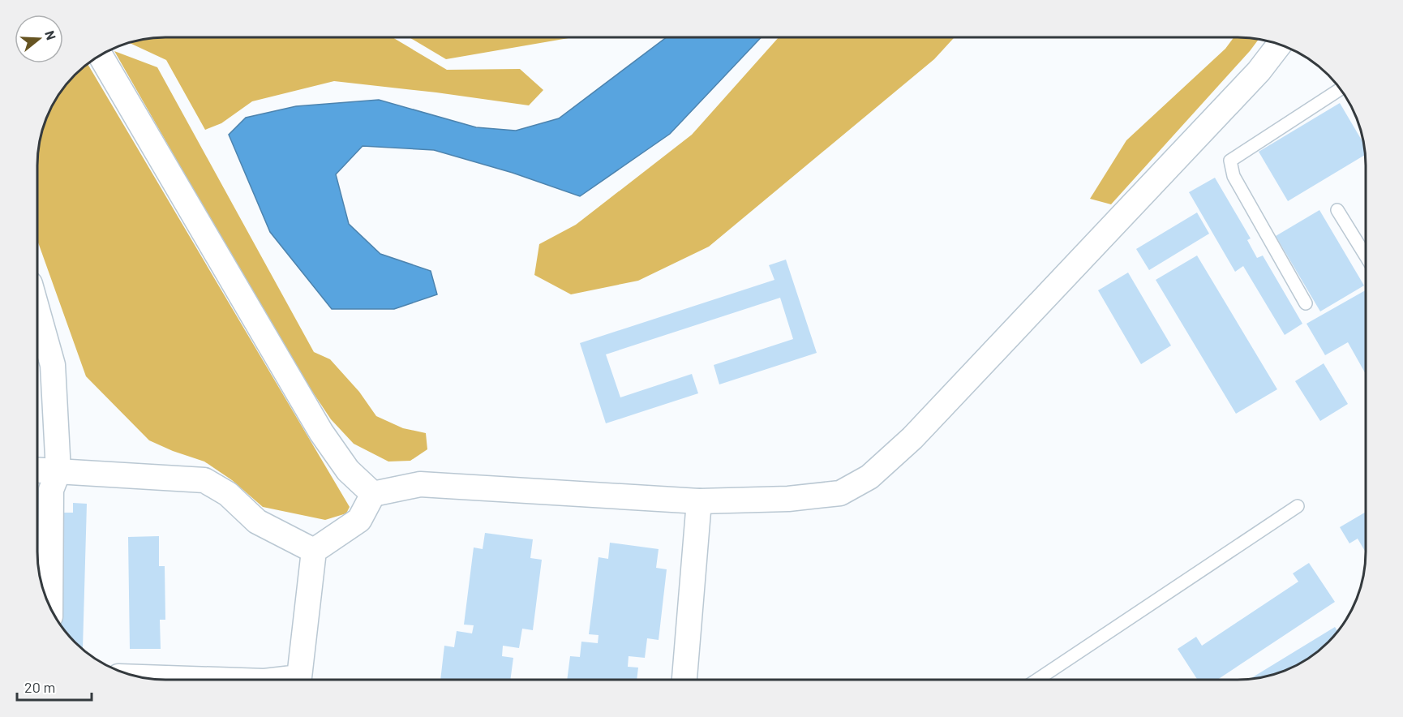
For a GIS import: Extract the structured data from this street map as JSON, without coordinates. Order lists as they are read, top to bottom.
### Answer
{
  "scale_bar": "20 m",
  "north": "right"
}
